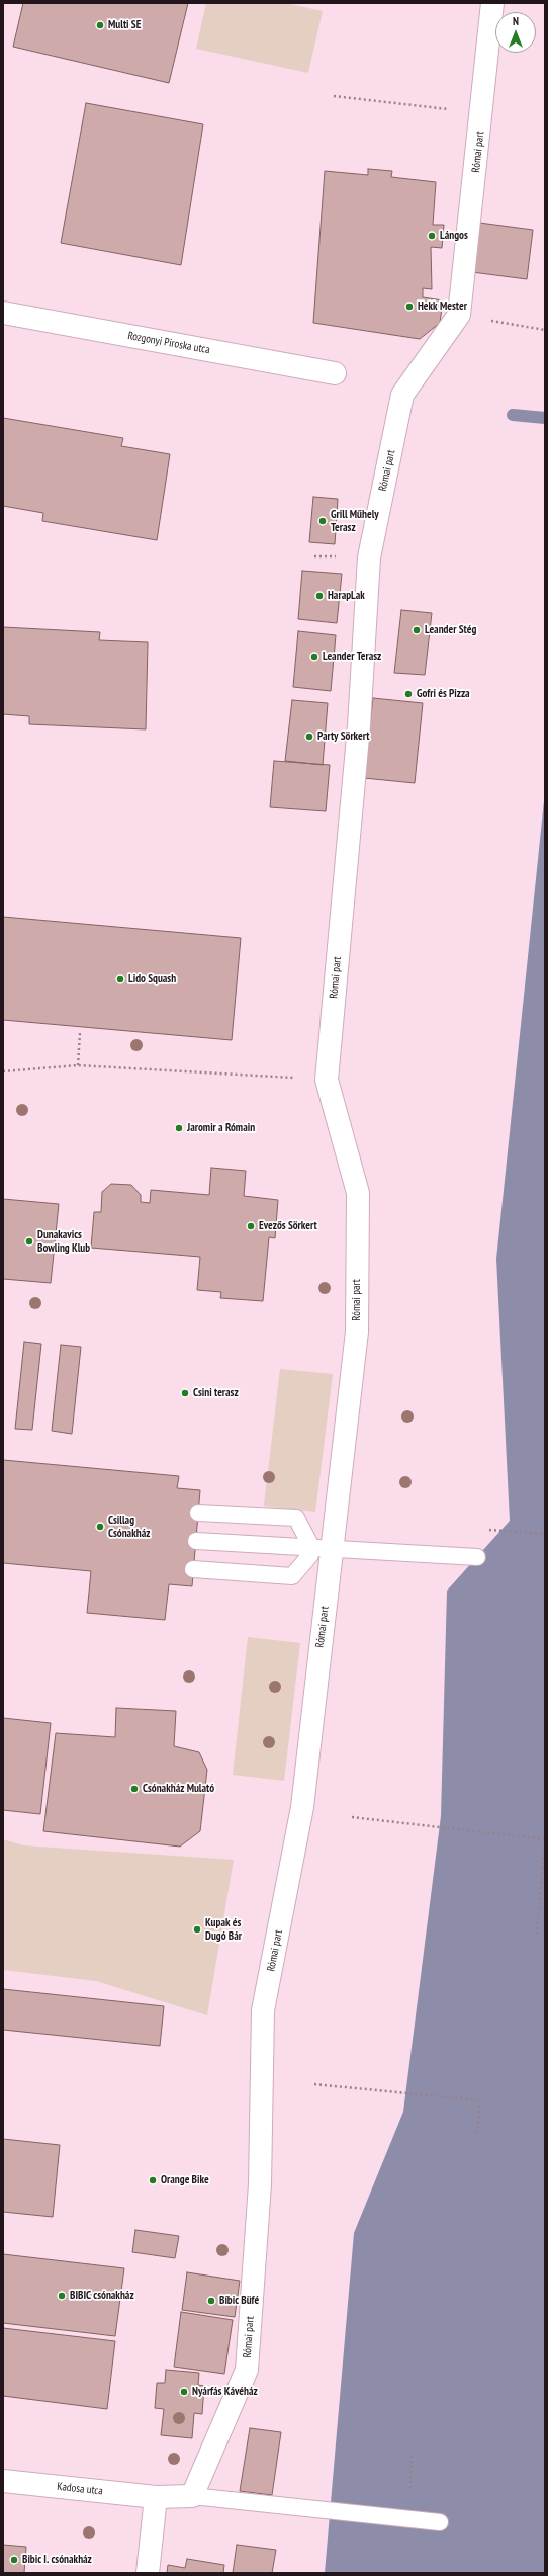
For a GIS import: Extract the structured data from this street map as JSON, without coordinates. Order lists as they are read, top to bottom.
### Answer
{
  "streets": {
    "street": ["Római part", "Rozgonyi Piroska utca", "Kadosa utca"]
  },
  "places": [
    "Multi SE",
    "Lángos",
    "Hekk Mester",
    "Grill Műhely Terasz",
    "HarapLak",
    "Leander Stég",
    "Leander Terasz",
    "Gofri és Pizza",
    "Party Sörkert",
    "Lido Squash",
    "Jaromir a Rómain",
    "Evezős Sörkert",
    "Dunakavics Bowling Klub",
    "Csini terasz",
    "Csillag Csónakház",
    "Csónakház Mulató",
    "Kupak és Dugó Bár",
    "Orange Bike",
    "BIBIC csónakház",
    "Bíbic Büfé",
    "Nyárfás Kávéház",
    "Bibic I. csónakház"
  ],
  "north": "top"
}
